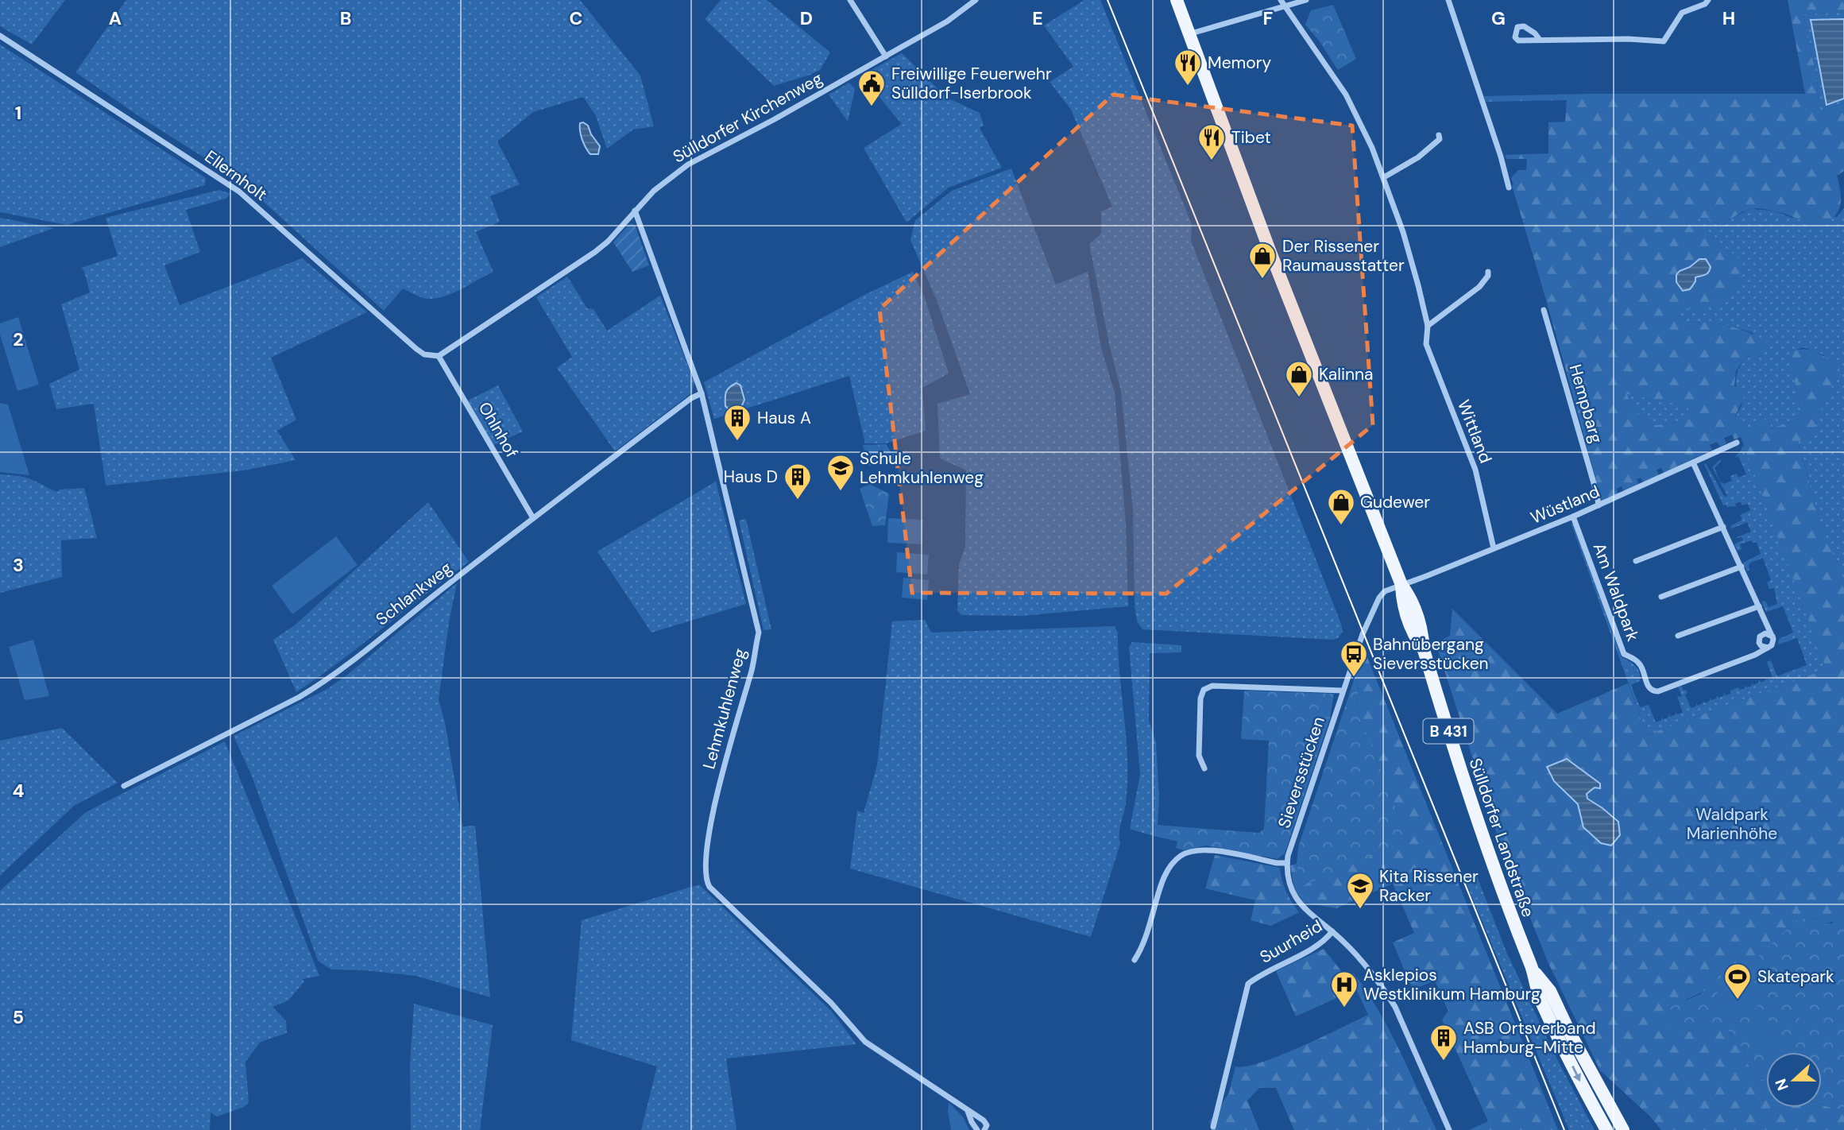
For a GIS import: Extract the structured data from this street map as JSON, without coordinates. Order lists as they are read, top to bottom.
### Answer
{
  "streets": {
    "main road": ["B 431", "Sülldorfer Landstraße"],
    "street": [
      "Sülldorfer Kirchenweg",
      "Ellernholt",
      "Hempbarg",
      "Ohlnhof",
      "Wittland",
      "Wüstland",
      "Am Waldpark",
      "Schlankweg",
      "Lehmkuhlenweg",
      "Sieversstücken",
      "Suurheid"
    ]
  },
  "crossings": [
    ["Sülldorfer Kirchenweg", "Ellernholt"],
    ["Sülldorfer Kirchenweg", "Ohlnhof"],
    ["Sülldorfer Kirchenweg", "Lehmkuhlenweg"],
    ["Ellernholt", "Ohlnhof"],
    ["Hempbarg", "Wüstland"],
    ["Ohlnhof", "Schlankweg"],
    ["Wittland", "Wüstland"],
    ["Wüstland", "Am Waldpark"],
    ["Wüstland", "Sieversstücken"],
    ["Wüstland", "Sülldorfer Landstraße"],
    ["Schlankweg", "Lehmkuhlenweg"],
    ["Sieversstücken", "Sülldorfer Landstraße"],
    ["Sieversstücken", "Suurheid"]
  ],
  "parks": ["Waldpark Marienhöhe"],
  "places": {
    "restaurant": ["Memory", "Tibet"],
    "public building": ["Freiwillige Feuerwehr Sülldorf-Iserbrook"],
    "shop": ["Der Rissener Raumausstatter", "Kalinna", "Gudewer"],
    "building": ["Haus A", "Haus D", "ASB Ortsverband Hamburg-Mitte"],
    "school or university": ["Schule Lehmkuhlenweg", "Kita Rissener Racker"],
    "bus stop": ["Bahnübergang Sieversstücken"],
    "sports": ["Skatepark"],
    "hospital": ["Asklepios Westklinikum Hamburg"]
  },
  "north": "left",
  "grid": {
    "columns": [
      "A",
      "B",
      "C",
      "D",
      "E",
      "F",
      "G",
      "H"
    ],
    "rows": [
      "1",
      "2",
      "3",
      "4",
      "5"
    ]
  }
}
